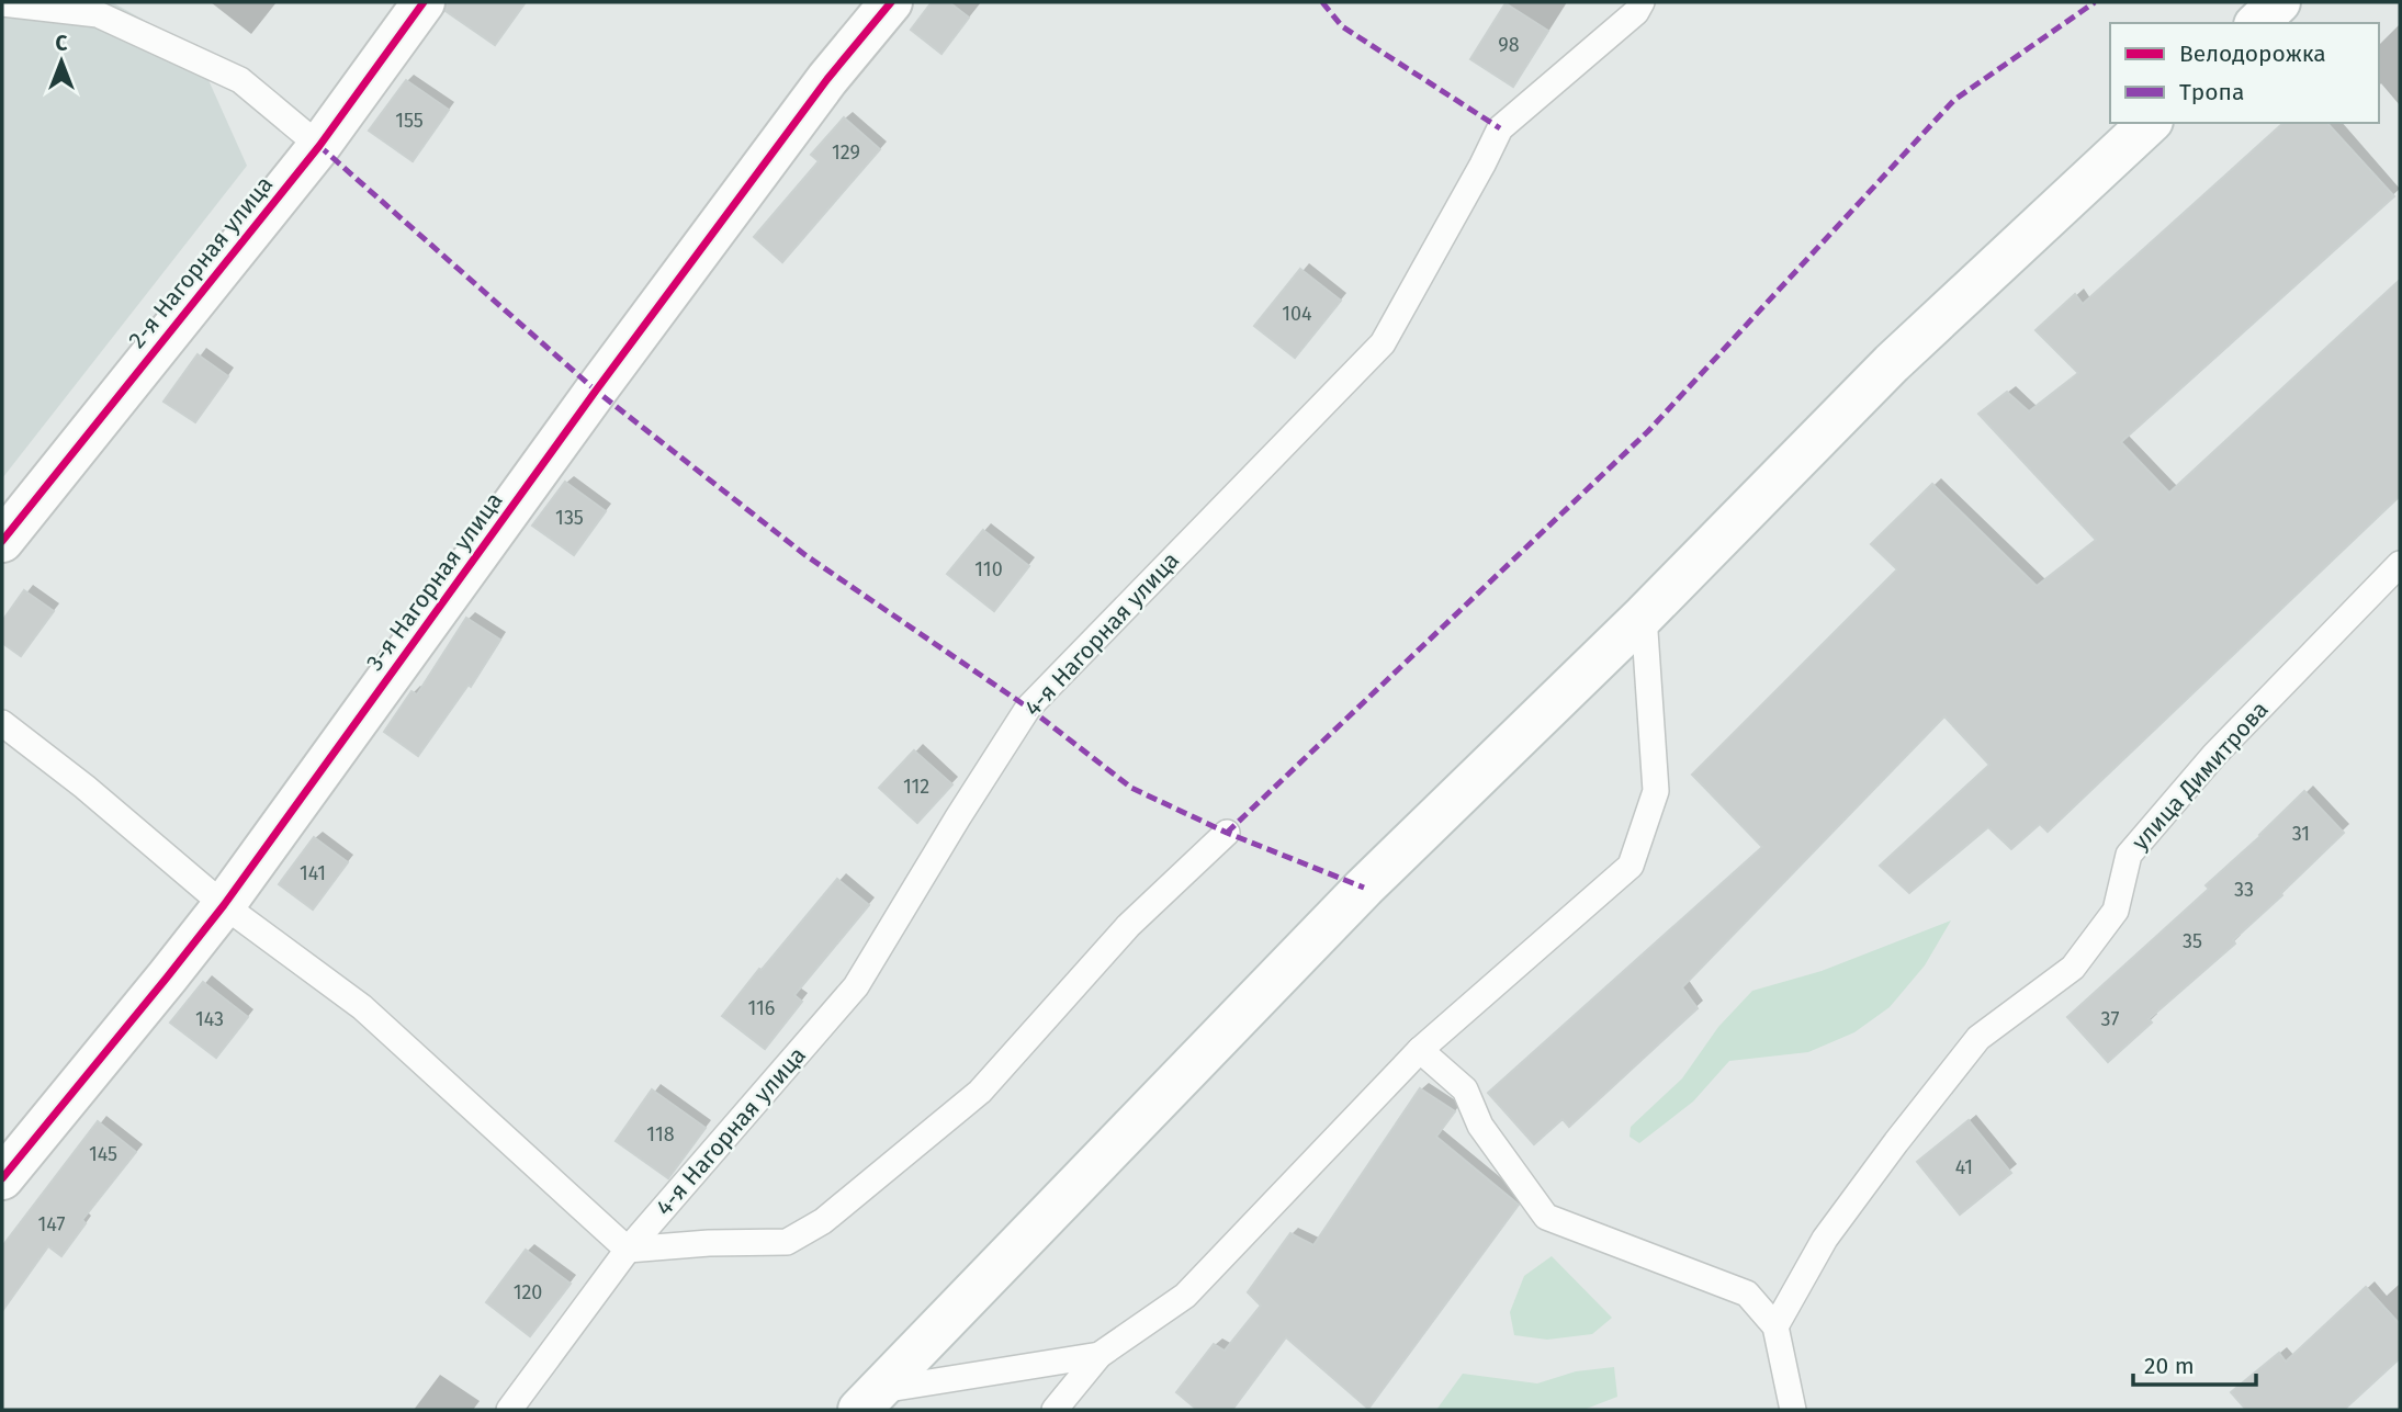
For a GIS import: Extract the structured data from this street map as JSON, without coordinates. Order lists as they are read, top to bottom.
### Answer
{
  "streets": {
    "street": ["2-я Нагорная улица", "3-я Нагорная улица"],
    "lane": ["4-я Нагорная улица", "улица Димитрова"]
  },
  "house_numbers": [
    "98",
    "155",
    "129",
    "104",
    "135",
    "110",
    "112",
    "31",
    "141",
    "33",
    "35",
    "116",
    "143",
    "37",
    "118",
    "145",
    "41",
    "147",
    "120"
  ],
  "legend": ["Велодорожка", "Тропа"],
  "scale_bar": "20 m",
  "north": "top"
}
